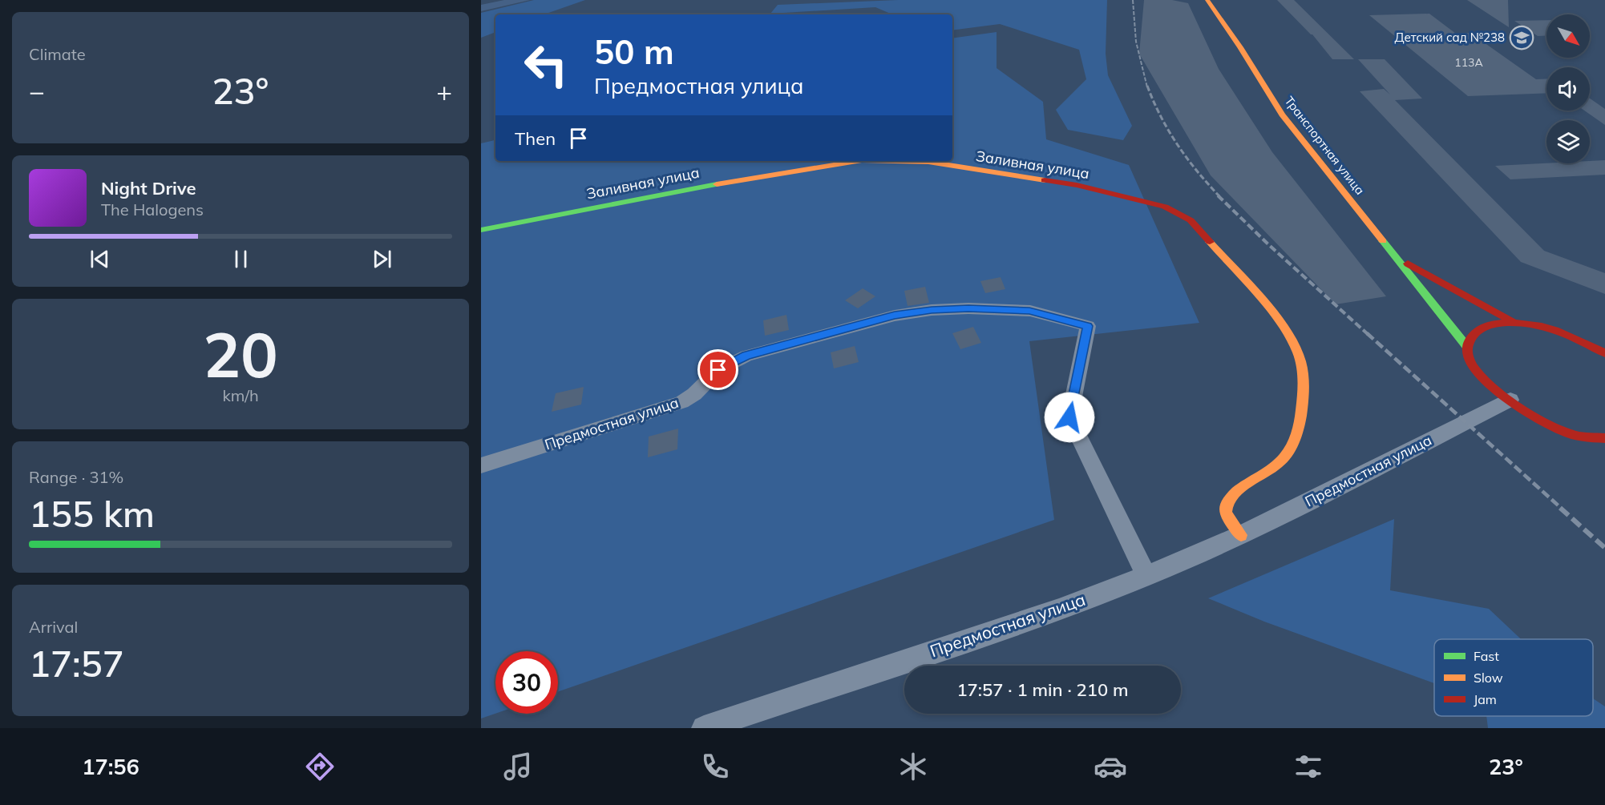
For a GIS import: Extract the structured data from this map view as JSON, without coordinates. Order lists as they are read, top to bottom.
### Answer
{
  "streets": {
    "main road": ["Транспортная улица", "Заливная улица"],
    "street": ["Предмостная улица"]
  },
  "crossings": [
    ["Транспортная улица", "Предмостная улица"],
    ["Заливная улица", "Предмостная улица"]
  ],
  "places": {
    "school or university": ["Детский сад №238"]
  },
  "house_numbers": ["113А"],
  "legend": ["Fast", "Slow", "Jam"],
  "north": "bottom right",
  "page": {
    "tile": [
      "Climate",
      ["20", "km/h"],
      ["Range · 31%", "155 km"],
      ["Arrival", "17:57"]
    ],
    "turn": ["50 m", "Предмостная улица"],
    "heat": ["−", "23°", "+"],
    "then": "Then",
    "song": ["Night Drive", "The Halogens"],
    "limit": "30",
    "trip": "17:57 · 1 min · 210 m",
    "tabs": ["17:56", "23°"]
  }
}
